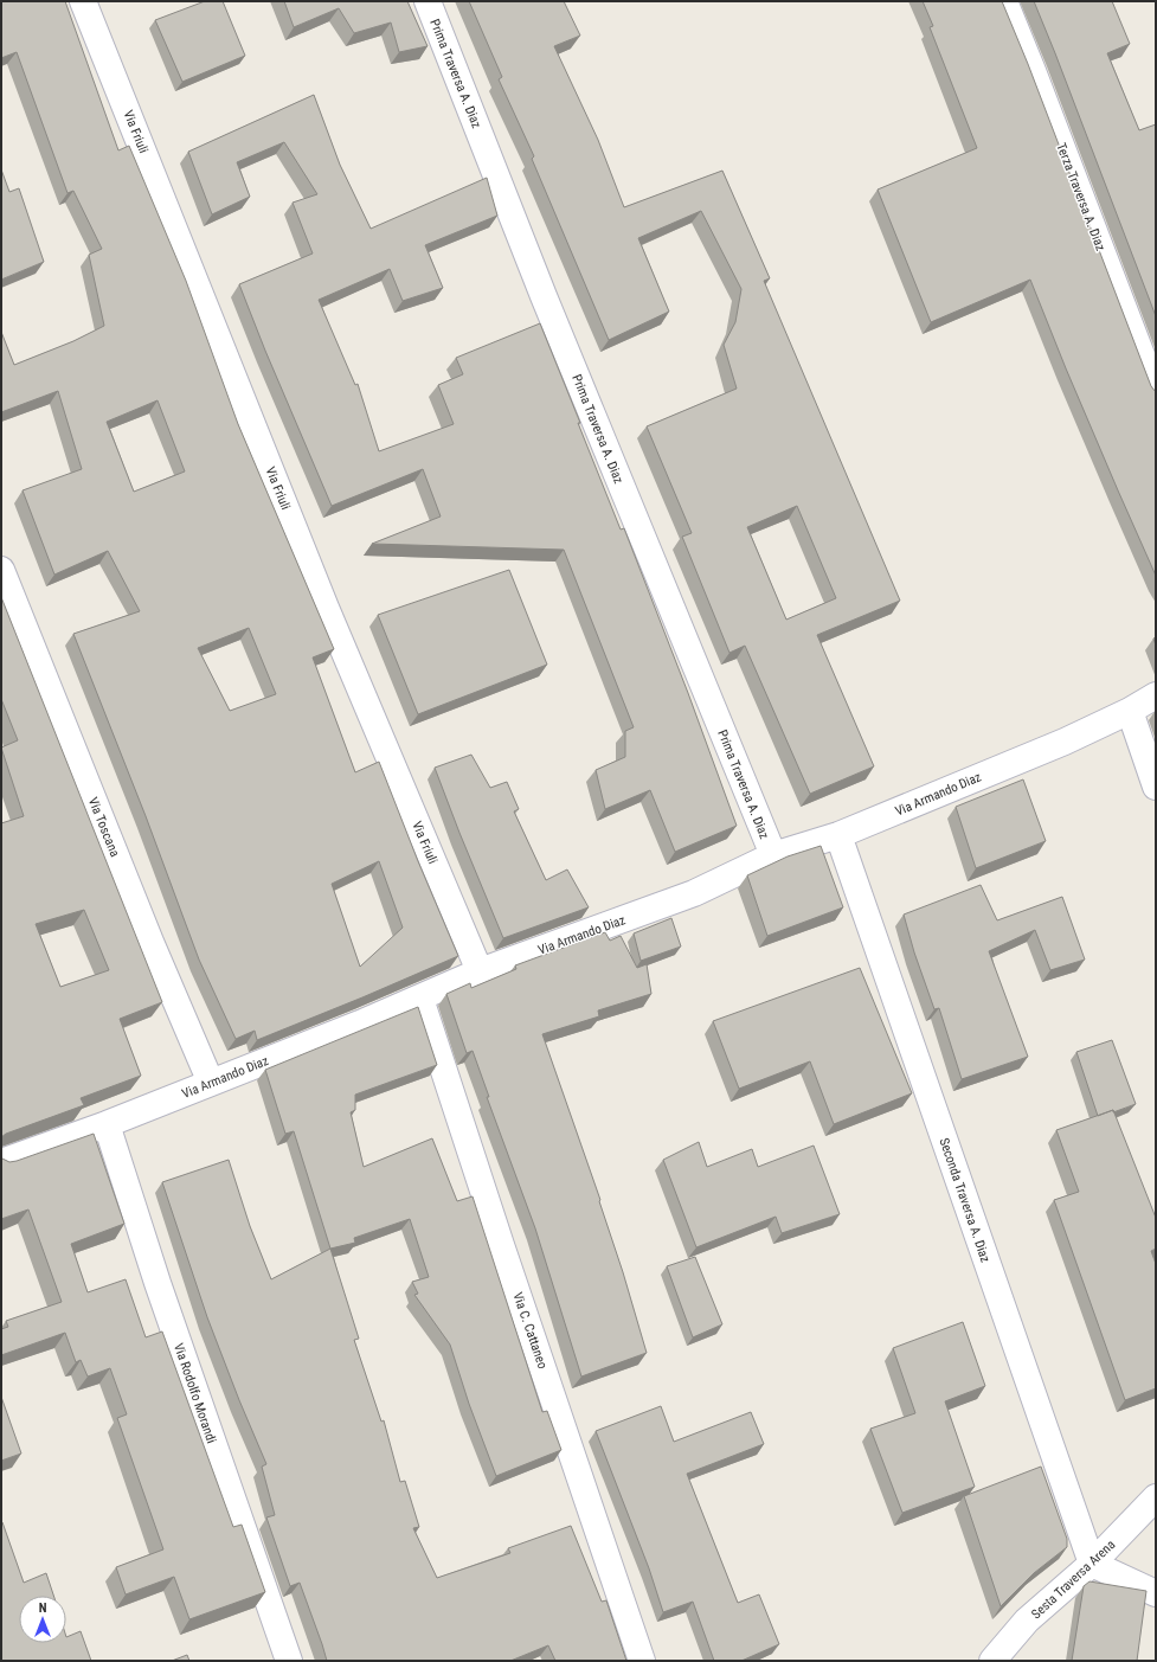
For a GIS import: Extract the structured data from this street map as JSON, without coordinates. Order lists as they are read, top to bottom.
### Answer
{
  "streets": {
    "street": [
      "Prima Traversa A. Diaz",
      "Via Friuli",
      "Terza Traversa A. Diaz",
      "Via Armando Diaz",
      "Via Toscana",
      "Seconda Traversa A. Diaz",
      "Via C. Cattaneo",
      "Via Rodolfo Morandi",
      "Sesta Traversa Arena"
    ]
  },
  "crossings": [
    ["Prima Traversa A. Diaz", "Via Armando Diaz"],
    ["Via Friuli", "Via Armando Diaz"],
    ["Via Armando Diaz", "Via Toscana"],
    ["Via Armando Diaz", "Seconda Traversa A. Diaz"],
    ["Via Armando Diaz", "Via C. Cattaneo"],
    ["Via Armando Diaz", "Via Rodolfo Morandi"],
    ["Seconda Traversa A. Diaz", "Sesta Traversa Arena"]
  ],
  "north": "top"
}
